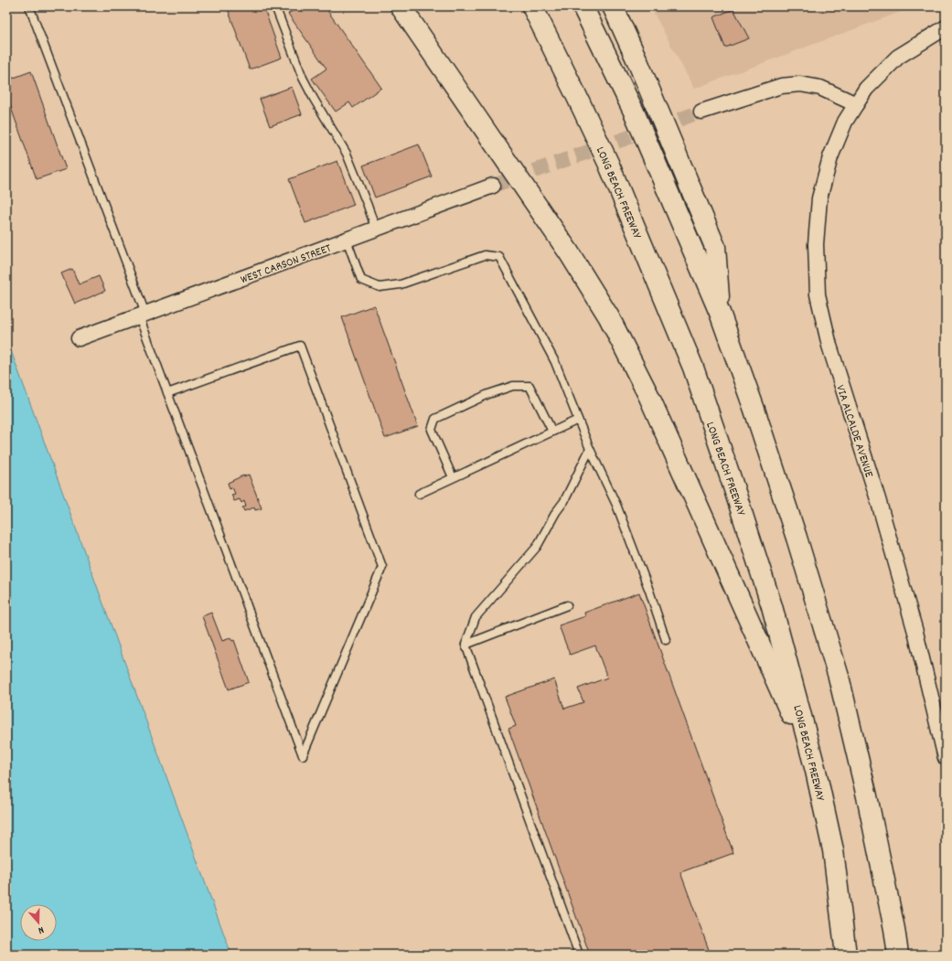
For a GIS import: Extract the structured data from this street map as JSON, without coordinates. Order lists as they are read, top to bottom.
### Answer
{
  "streets": {
    "highway": ["LONG BEACH FREEWAY"],
    "street": ["WEST CARSON STREET", "VIA ALCALDE AVENUE"]
  },
  "north": "bottom"
}
